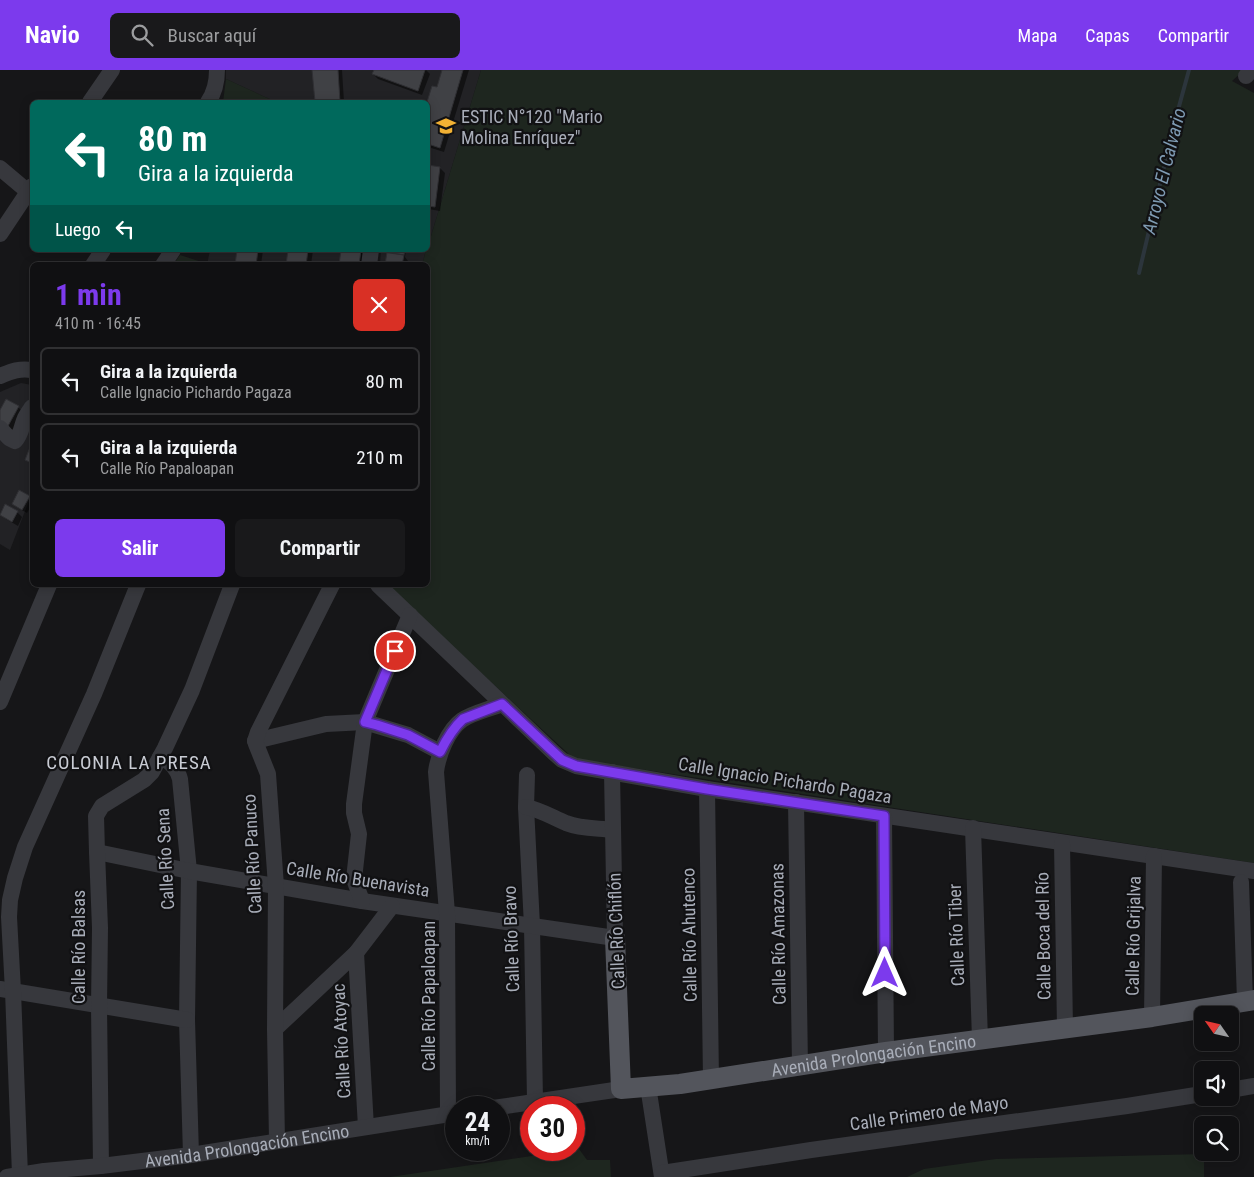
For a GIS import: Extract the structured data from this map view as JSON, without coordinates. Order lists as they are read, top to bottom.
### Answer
{
  "streets": {
    "main road": ["Calle Río Chiflón", "Avenida Prolongación Encino"],
    "street": [
      "Calle Ignacio Pichardo Pagaza",
      "Calle Río Panuco",
      "Calle Río Sena",
      "Calle Río Buenavista",
      "Calle Río Amazonas",
      "Calle Río Ahutenco",
      "Calle Río Tiber",
      "Calle Boca del Río",
      "Calle Río Grijalva",
      "Calle Río Bravo",
      "Calle Río Balsas",
      "Calle Río Papaloapan",
      "Calle Río Atoyac",
      "Calle Primero de Mayo"
    ]
  },
  "crossings": [
    ["Calle Ignacio Pichardo Pagaza", "Calle Río Chiflón"],
    ["Calle Ignacio Pichardo Pagaza", "Calle Río Amazonas"],
    ["Calle Ignacio Pichardo Pagaza", "Calle Río Ahutenco"],
    ["Calle Ignacio Pichardo Pagaza", "Calle Río Tiber"],
    ["Calle Ignacio Pichardo Pagaza", "Calle Boca del Río"],
    ["Calle Ignacio Pichardo Pagaza", "Calle Río Grijalva"],
    ["Calle Ignacio Pichardo Pagaza", "Calle Río Papaloapan"],
    ["Calle Río Panuco", "Calle Río Buenavista"],
    ["Calle Río Panuco", "Avenida Prolongación Encino"],
    ["Calle Río Sena", "Calle Río Buenavista"],
    ["Calle Río Sena", "Calle Río Balsas"],
    ["Calle Río Sena", "Avenida Prolongación Encino"],
    ["Calle Río Buenavista", "Calle Río Chiflón"],
    ["Calle Río Buenavista", "Calle Río Bravo"],
    ["Calle Río Buenavista", "Calle Río Balsas"],
    ["Calle Río Buenavista", "Calle Río Papaloapan"],
    ["Calle Río Chiflón", "Avenida Prolongación Encino"],
    ["Calle Río Amazonas", "Avenida Prolongación Encino"],
    ["Calle Río Ahutenco", "Avenida Prolongación Encino"],
    ["Calle Río Tiber", "Avenida Prolongación Encino"],
    ["Calle Boca del Río", "Avenida Prolongación Encino"],
    ["Calle Río Grijalva", "Avenida Prolongación Encino"],
    ["Calle Río Balsas", "Avenida Prolongación Encino"],
    ["Calle Río Atoyac", "Avenida Prolongación Encino"],
    ["Avenida Prolongación Encino", "Calle Primero de Mayo"]
  ],
  "districts": ["COLONIA LA PRESA"],
  "water": ["Arroyo El Calvario"],
  "places": {
    "school or university": ["ESTIC N°120 \"Mario Molina Enríquez\""]
  },
  "north": "top left",
  "page": {
    "header": "Navio",
    "search": "Buscar aquí",
    "nav": ["Mapa", "Capas", "Compartir"],
    "turn": ["80 m", "Gira a la izquierda"],
    "then": "Luego",
    "heading": ["1 min", "410 m · 16:45"],
    "list": [
      {
        "name": "Gira a la izquierda",
        "note": "Calle Ignacio Pichardo Pagaza",
        "value": "80 m"
      },
      {
        "name": "Gira a la izquierda",
        "note": "Calle Río Papaloapan",
        "value": "210 m"
      }
    ],
    "buttons": ["Salir", "Compartir"],
    "speed": "24 km/h",
    "limit": "30"
  }
}
